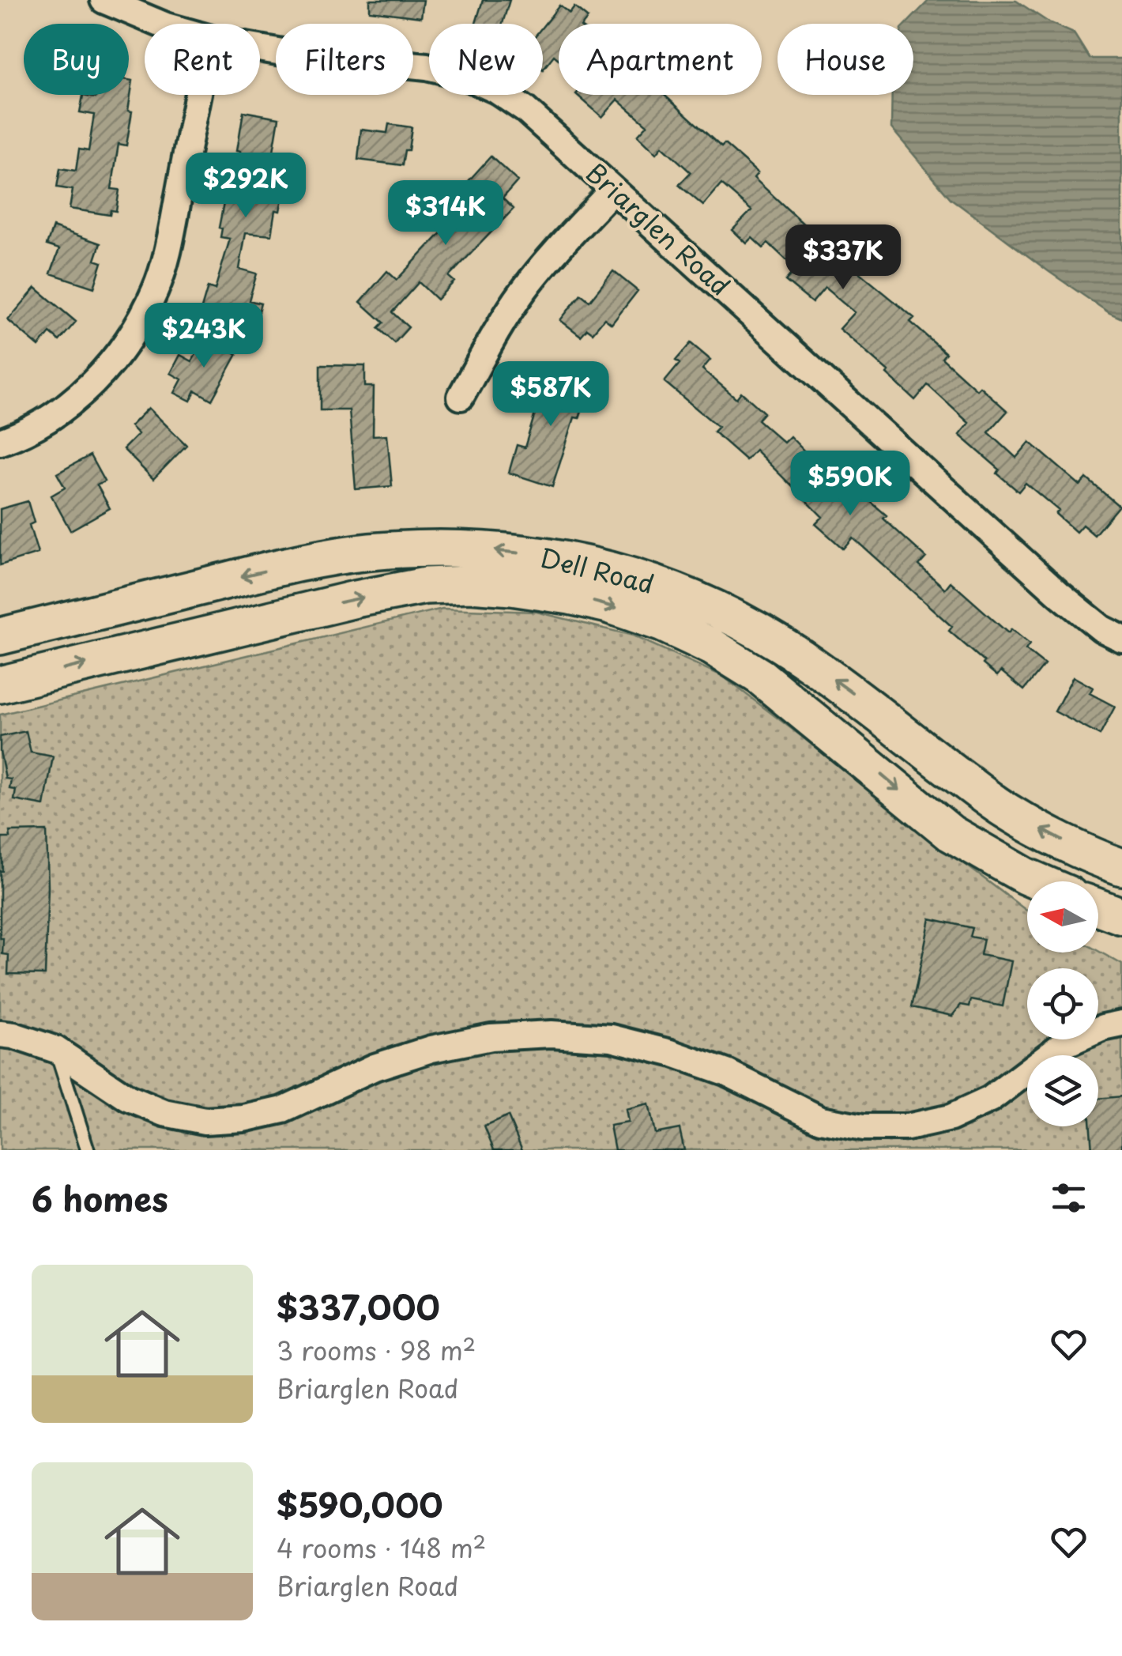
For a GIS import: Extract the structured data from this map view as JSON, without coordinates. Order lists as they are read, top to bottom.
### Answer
{
  "streets": {
    "main road": ["Dell Road"],
    "street": ["Briarglen Road"]
  },
  "north": "left",
  "page": {
    "chip": [
      "Buy",
      "Rent",
      "Filters",
      "New",
      "Apartment",
      "House"
    ],
    "price": [
      "$292K",
      "$314K",
      "$337K",
      "$243K",
      "$587K",
      "$590K"
    ],
    "heading": "6 homes",
    "list": [
      {
        "name": "$337,000",
        "note": "3 rooms · 98 m² · Briarglen Road"
      },
      {
        "name": "$590,000",
        "note": "4 rooms · 148 m² · Briarglen Road"
      }
    ]
  }
}
